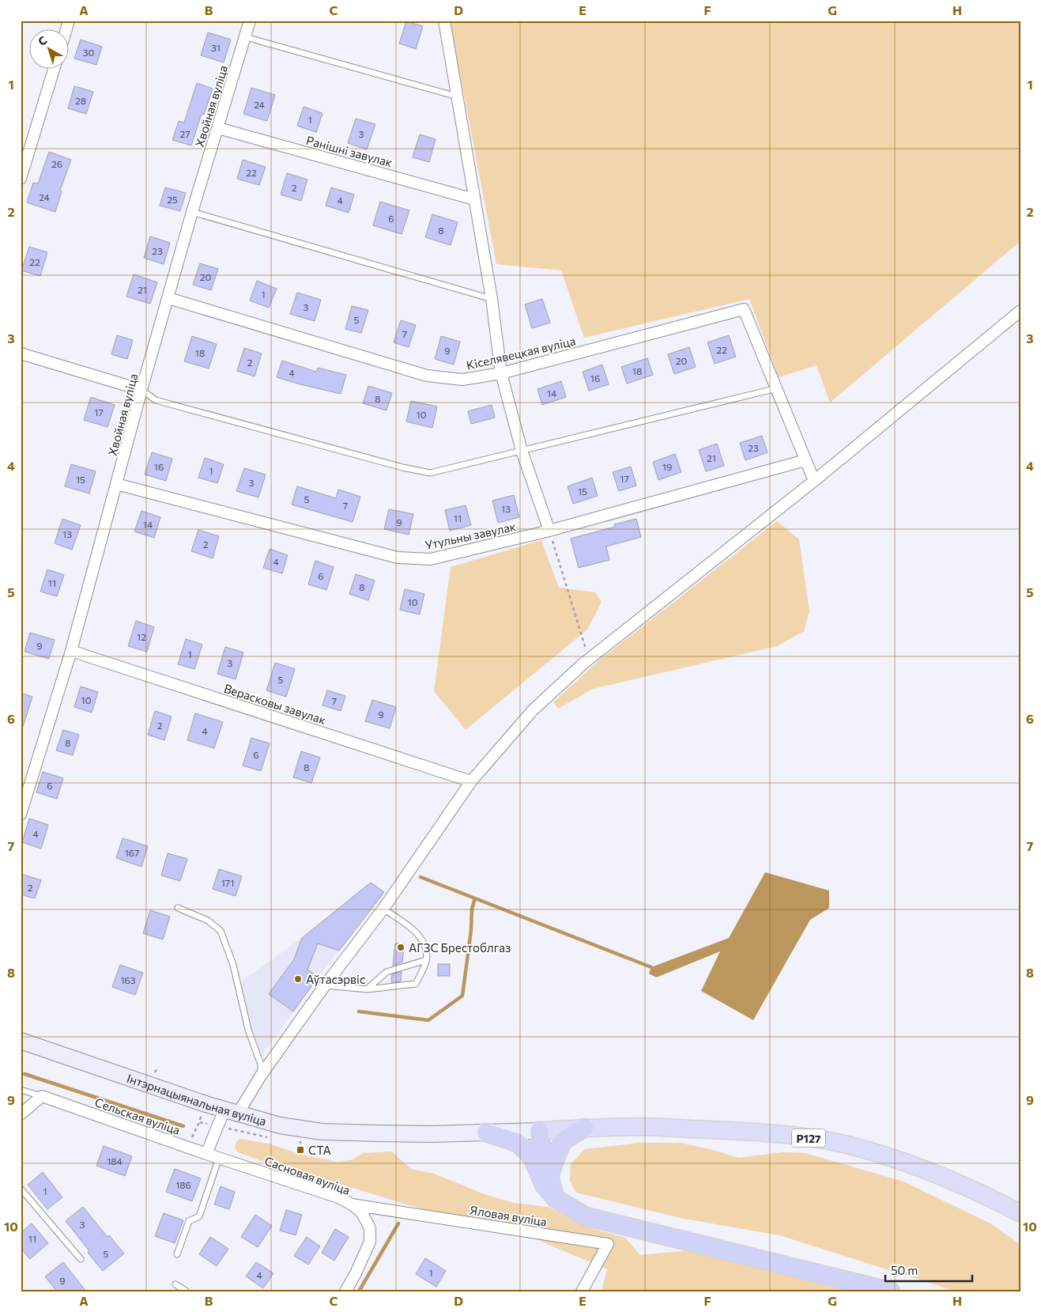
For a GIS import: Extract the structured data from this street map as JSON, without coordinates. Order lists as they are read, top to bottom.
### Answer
{
  "streets": {
    "highway": ["Р127"],
    "main road": ["Інтэрнацыянальная вуліца"],
    "street": [
      "Хвойная вуліца",
      "Ранішні завулак",
      "Кіселявецкая вуліца",
      "Утульны завулак",
      "Верасковы завулак",
      "Сельская вуліца",
      "Сасновая вуліца",
      "Яловая вуліца"
    ]
  },
  "crossings": [
    ["Хвойная вуліца", "Ранішні завулак"],
    ["Хвойная вуліца", "Кіселявецкая вуліца"],
    ["Хвойная вуліца", "Утульны завулак"],
    ["Хвойная вуліца", "Верасковы завулак"],
    ["Інтэрнацыянальная вуліца", "Р127"],
    ["Сельская вуліца", "Сасновая вуліца"],
    ["Сасновая вуліца", "Яловая вуліца"]
  ],
  "places": {
    "other": ["АГЗС Брестоблгаз", "Аўтасэрвіс"],
    "transit": ["СТА"]
  },
  "house_numbers": [
    "31",
    "30",
    "28",
    "24",
    "1",
    "27",
    "3",
    "26",
    "22",
    "2",
    "24",
    "25",
    "4",
    "6",
    "8",
    "23",
    "22",
    "20",
    "21",
    "1",
    "3",
    "5",
    "7",
    "22",
    "9",
    "18",
    "20",
    "2",
    "18",
    "4",
    "16",
    "14",
    "8",
    "17",
    "10",
    "23",
    "21",
    "16",
    "19",
    "1",
    "17",
    "15",
    "3",
    "15",
    "5",
    "7",
    "13",
    "11",
    "9",
    "14",
    "13",
    "2",
    "4",
    "6",
    "11",
    "8",
    "10",
    "12",
    "9",
    "1",
    "3",
    "5",
    "10",
    "7",
    "9",
    "2",
    "4",
    "8",
    "6",
    "8",
    "6",
    "4",
    "167",
    "171",
    "2",
    "163",
    "184",
    "186",
    "1",
    "3",
    "11",
    "5",
    "1",
    "4",
    "9"
  ],
  "scale_bar": "50 m",
  "north": "top left",
  "grid": {
    "columns": [
      "A",
      "B",
      "C",
      "D",
      "E",
      "F",
      "G",
      "H"
    ],
    "rows": [
      "1",
      "2",
      "3",
      "4",
      "5",
      "6",
      "7",
      "8",
      "9",
      "10"
    ]
  }
}
